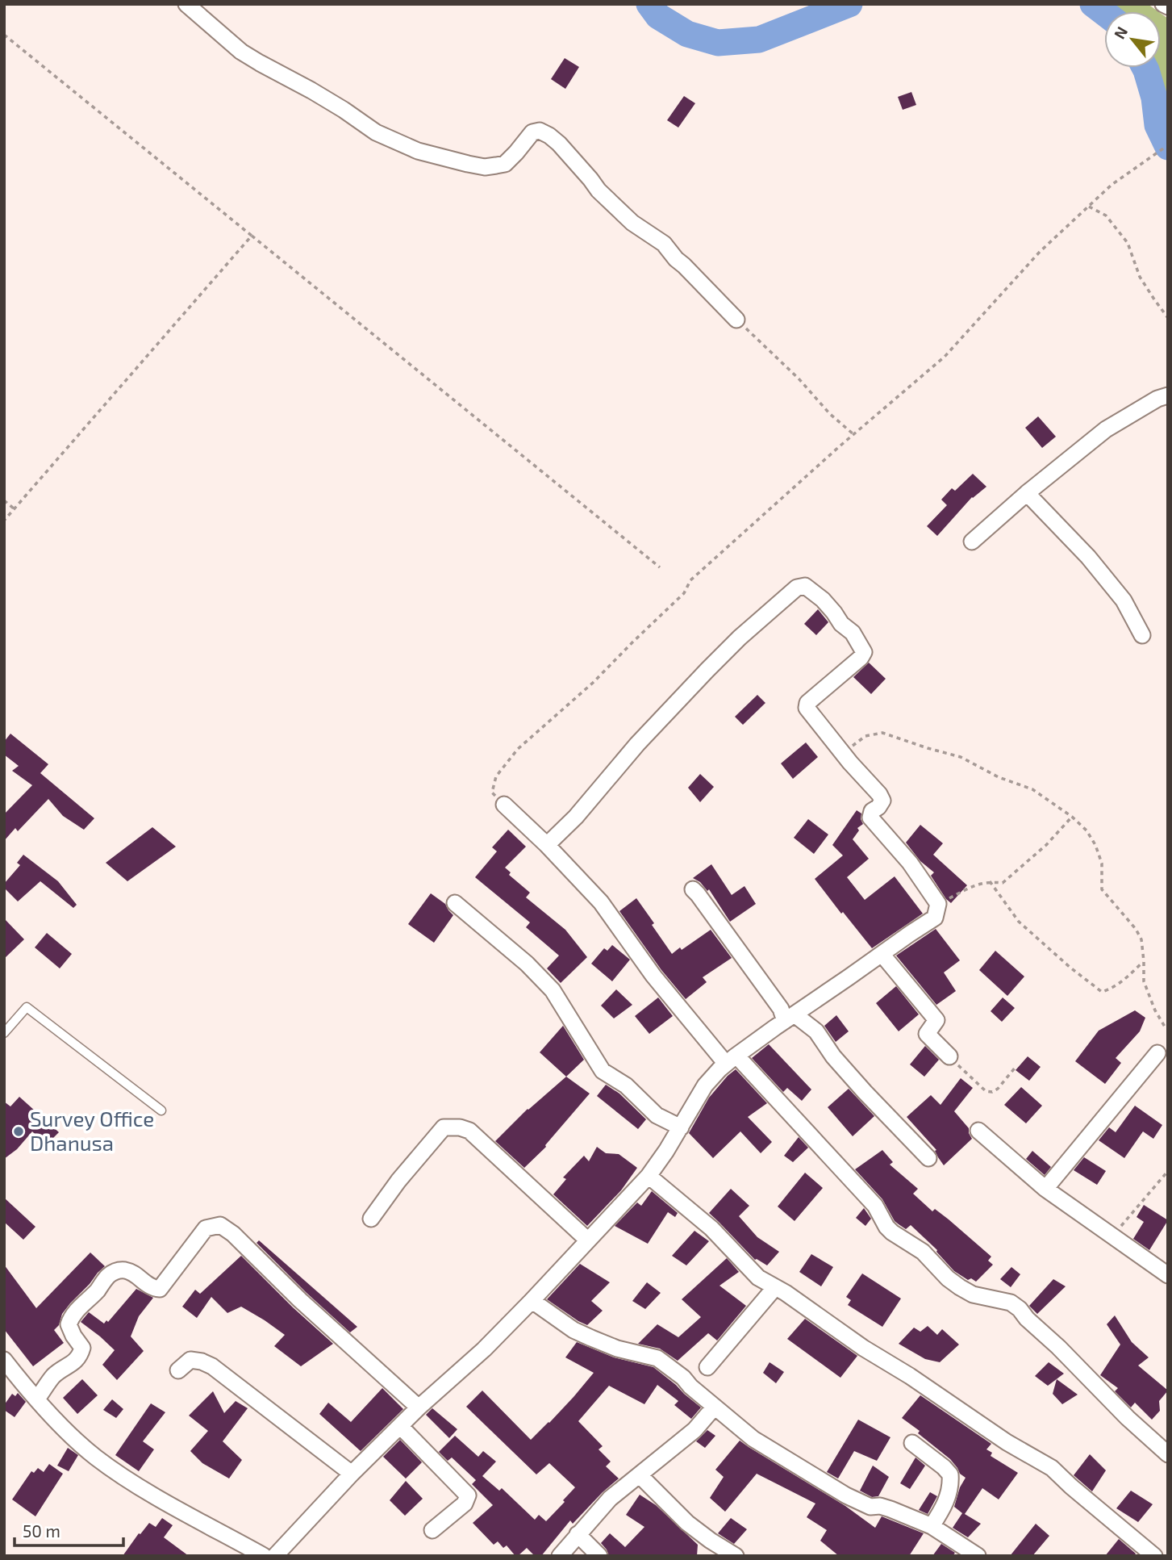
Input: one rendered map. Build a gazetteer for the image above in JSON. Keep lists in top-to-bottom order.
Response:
{
  "places": ["Survey Office Dhanusa"],
  "scale_bar": "50 m",
  "north": "top left"
}
